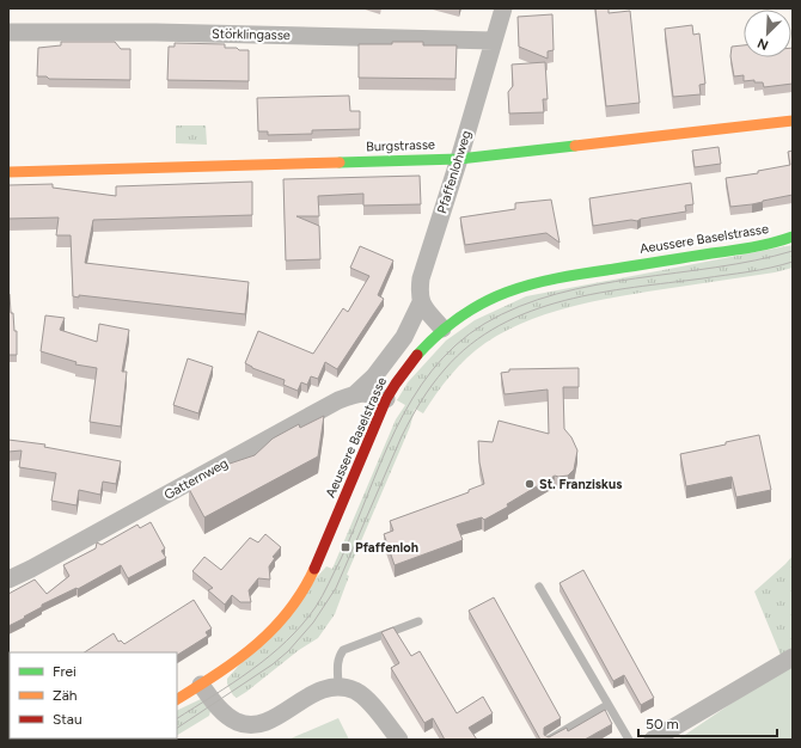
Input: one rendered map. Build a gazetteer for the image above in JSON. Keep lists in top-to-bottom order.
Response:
{
  "streets": {
    "main road": ["Burgstrasse", "Aeussere Baselstrasse"],
    "street": ["Störklingasse", "Pfaffenlohweg", "Gatternweg"]
  },
  "crossings": [
    ["Störklingasse", "Pfaffenlohweg"],
    ["Burgstrasse", "Pfaffenlohweg"],
    ["Pfaffenlohweg", "Gatternweg"]
  ],
  "places": {
    "other": ["St. Franziskus"],
    "transit": ["Pfaffenloh"]
  },
  "legend": ["Frei", "Zäh", "Stau"],
  "scale_bar": "50 m",
  "north": "bottom left"
}
